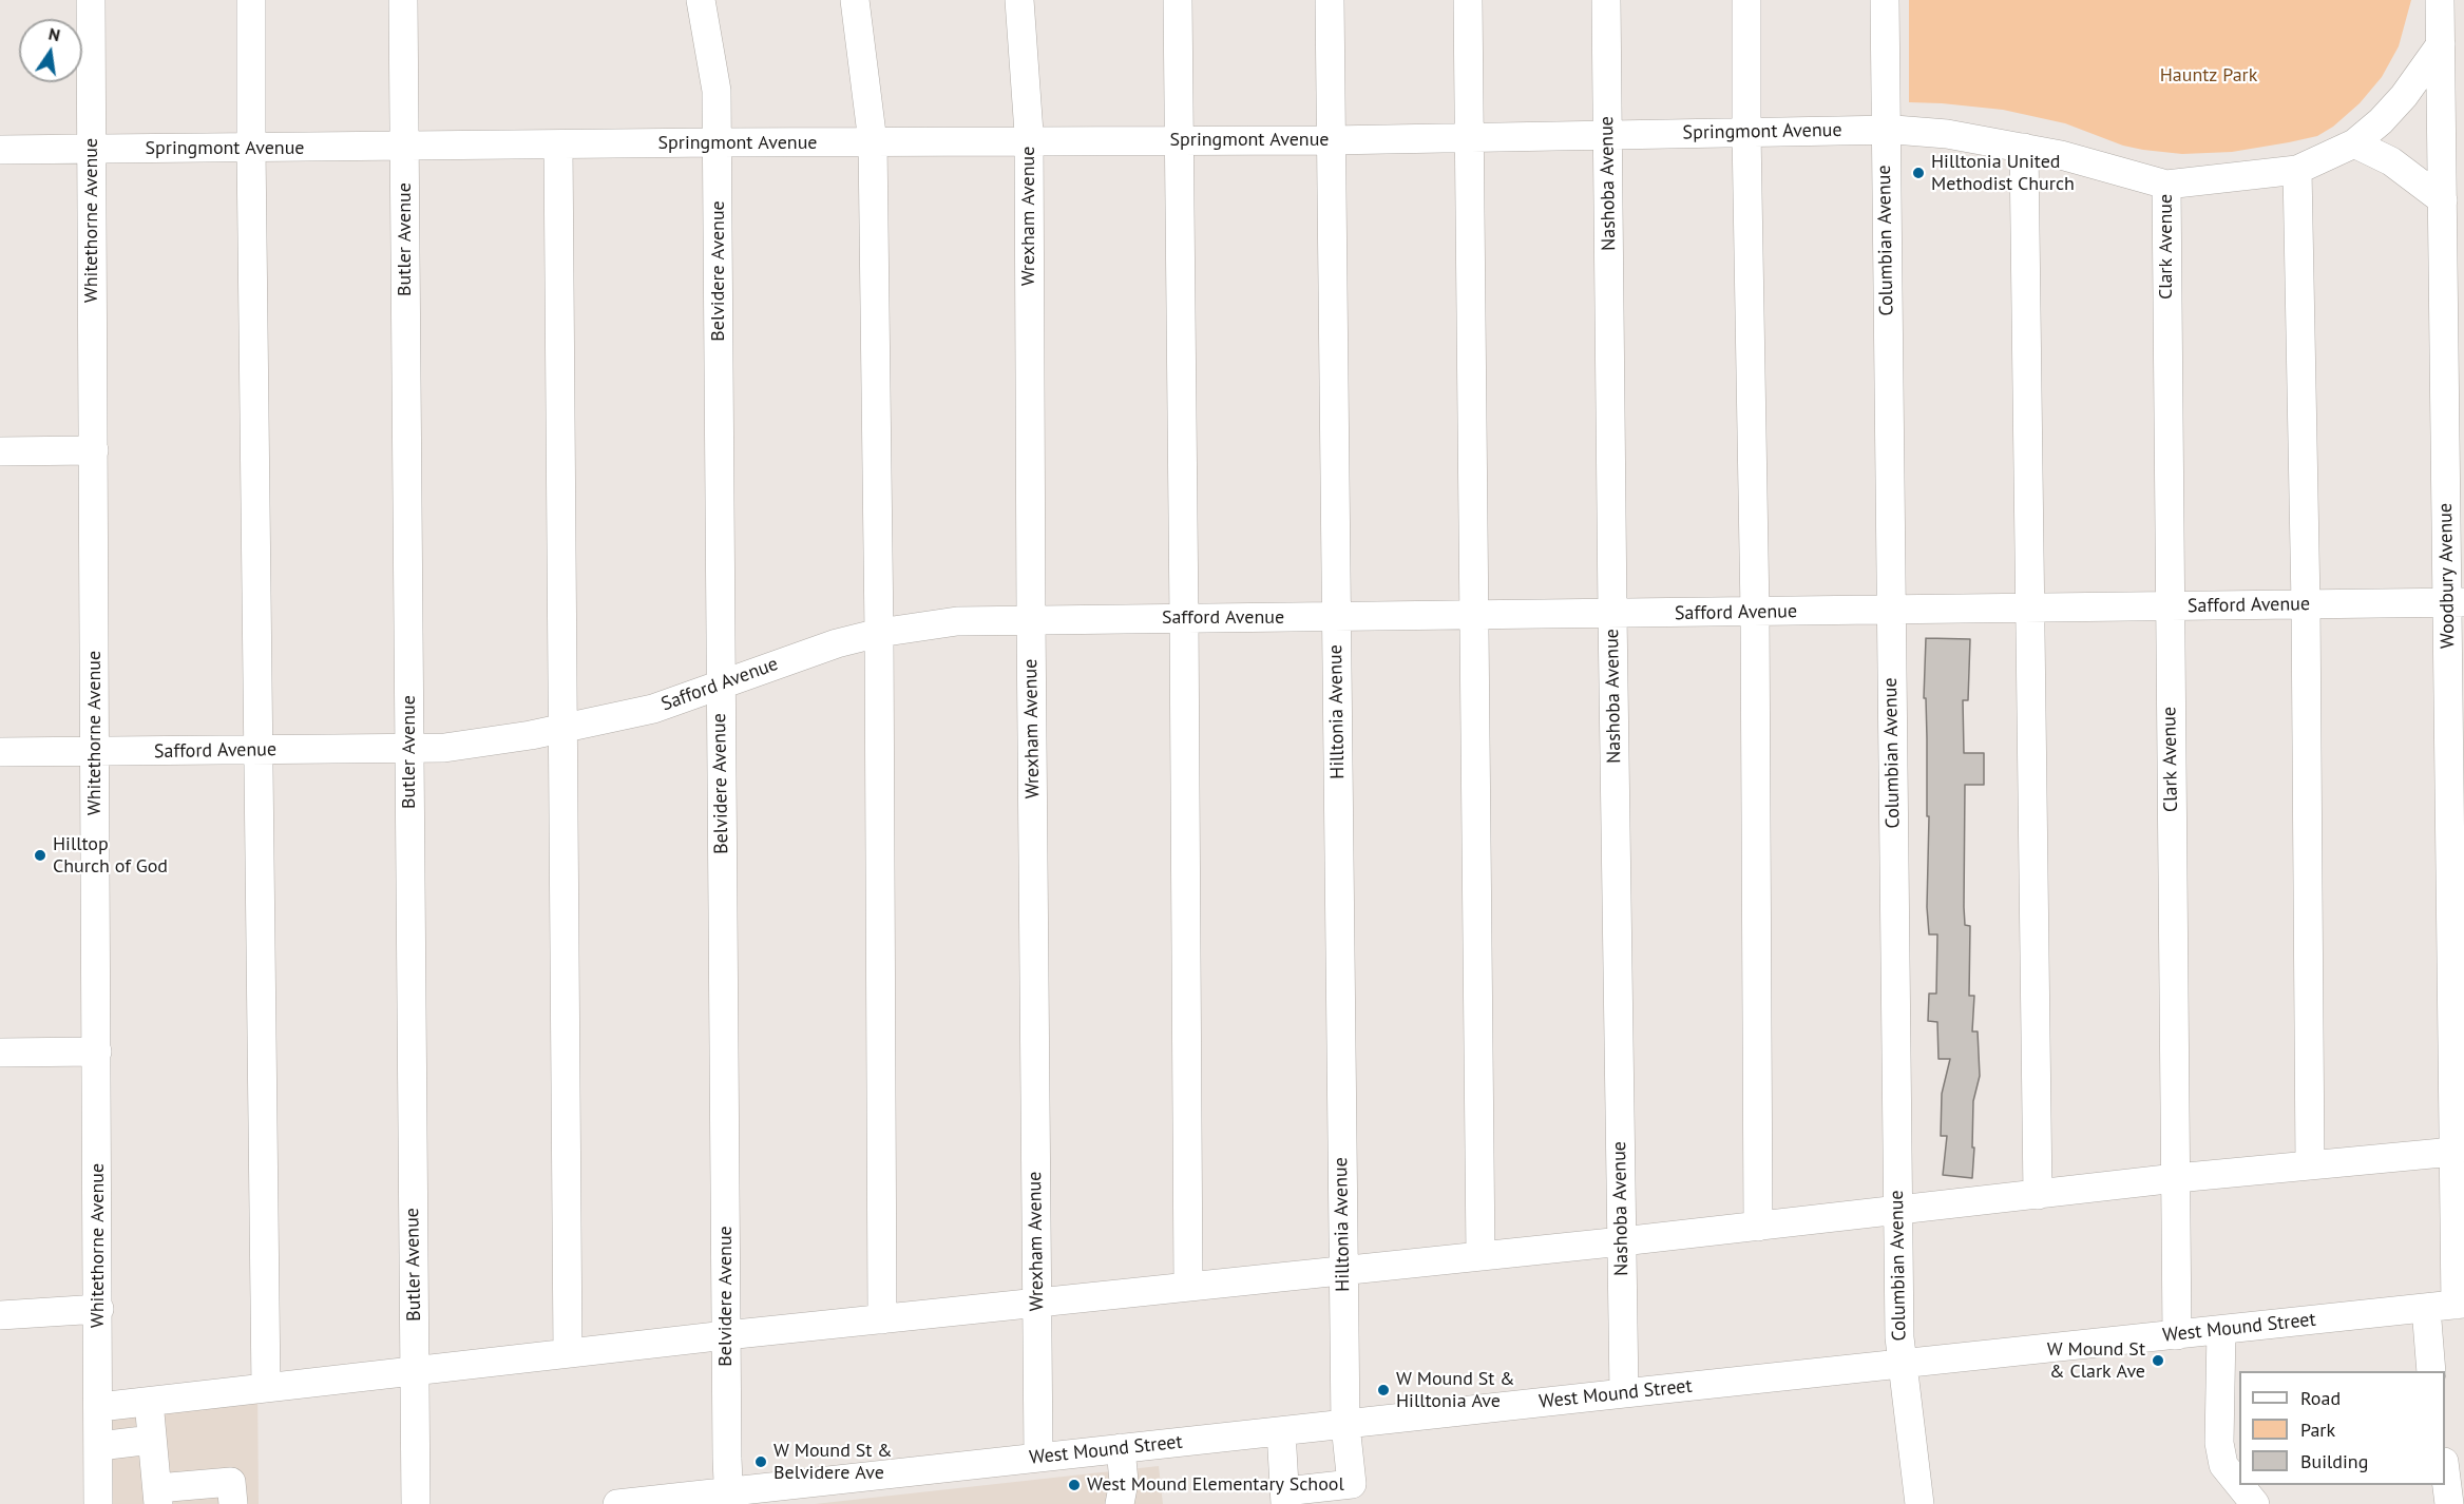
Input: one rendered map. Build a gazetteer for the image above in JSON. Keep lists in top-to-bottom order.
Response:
{
  "streets": {
    "street": [
      "Springmont Avenue",
      "Nashoba Avenue",
      "Wrexham Avenue",
      "Whitethorne Avenue",
      "Butler Avenue",
      "Columbian Avenue",
      "Clark Avenue",
      "Belvidere Avenue",
      "Woodbury Avenue",
      "Safford Avenue",
      "Hilltonia Avenue",
      "West Mound Street"
    ]
  },
  "crossings": [
    ["Springmont Avenue", "Nashoba Avenue"],
    ["Springmont Avenue", "Wrexham Avenue"],
    ["Springmont Avenue", "Whitethorne Avenue"],
    ["Springmont Avenue", "Butler Avenue"],
    ["Springmont Avenue", "Columbian Avenue"],
    ["Springmont Avenue", "Clark Avenue"],
    ["Springmont Avenue", "Belvidere Avenue"],
    ["Springmont Avenue", "Woodbury Avenue"],
    ["Springmont Avenue", "Hilltonia Avenue"],
    ["Nashoba Avenue", "Safford Avenue"],
    ["Nashoba Avenue", "West Mound Street"],
    ["Wrexham Avenue", "Safford Avenue"],
    ["Wrexham Avenue", "West Mound Street"],
    ["Whitethorne Avenue", "Safford Avenue"],
    ["Butler Avenue", "Safford Avenue"],
    ["Columbian Avenue", "Safford Avenue"],
    ["Columbian Avenue", "West Mound Street"],
    ["Clark Avenue", "Safford Avenue"],
    ["Clark Avenue", "West Mound Street"],
    ["Belvidere Avenue", "Safford Avenue"],
    ["Belvidere Avenue", "West Mound Street"],
    ["Woodbury Avenue", "Safford Avenue"],
    ["Woodbury Avenue", "West Mound Street"],
    ["Safford Avenue", "Hilltonia Avenue"],
    ["Hilltonia Avenue", "West Mound Street"]
  ],
  "parks": ["Hauntz Park"],
  "places": [
    "Hilltonia United Methodist Church",
    "Hilltop Church of God",
    "W Mound St & Clark Ave",
    "W Mound St & Hilltonia Ave",
    "W Mound St & Belvidere Ave",
    "West Mound Elementary School"
  ],
  "legend": ["Road", "Park", "Building"],
  "north": "top"
}
